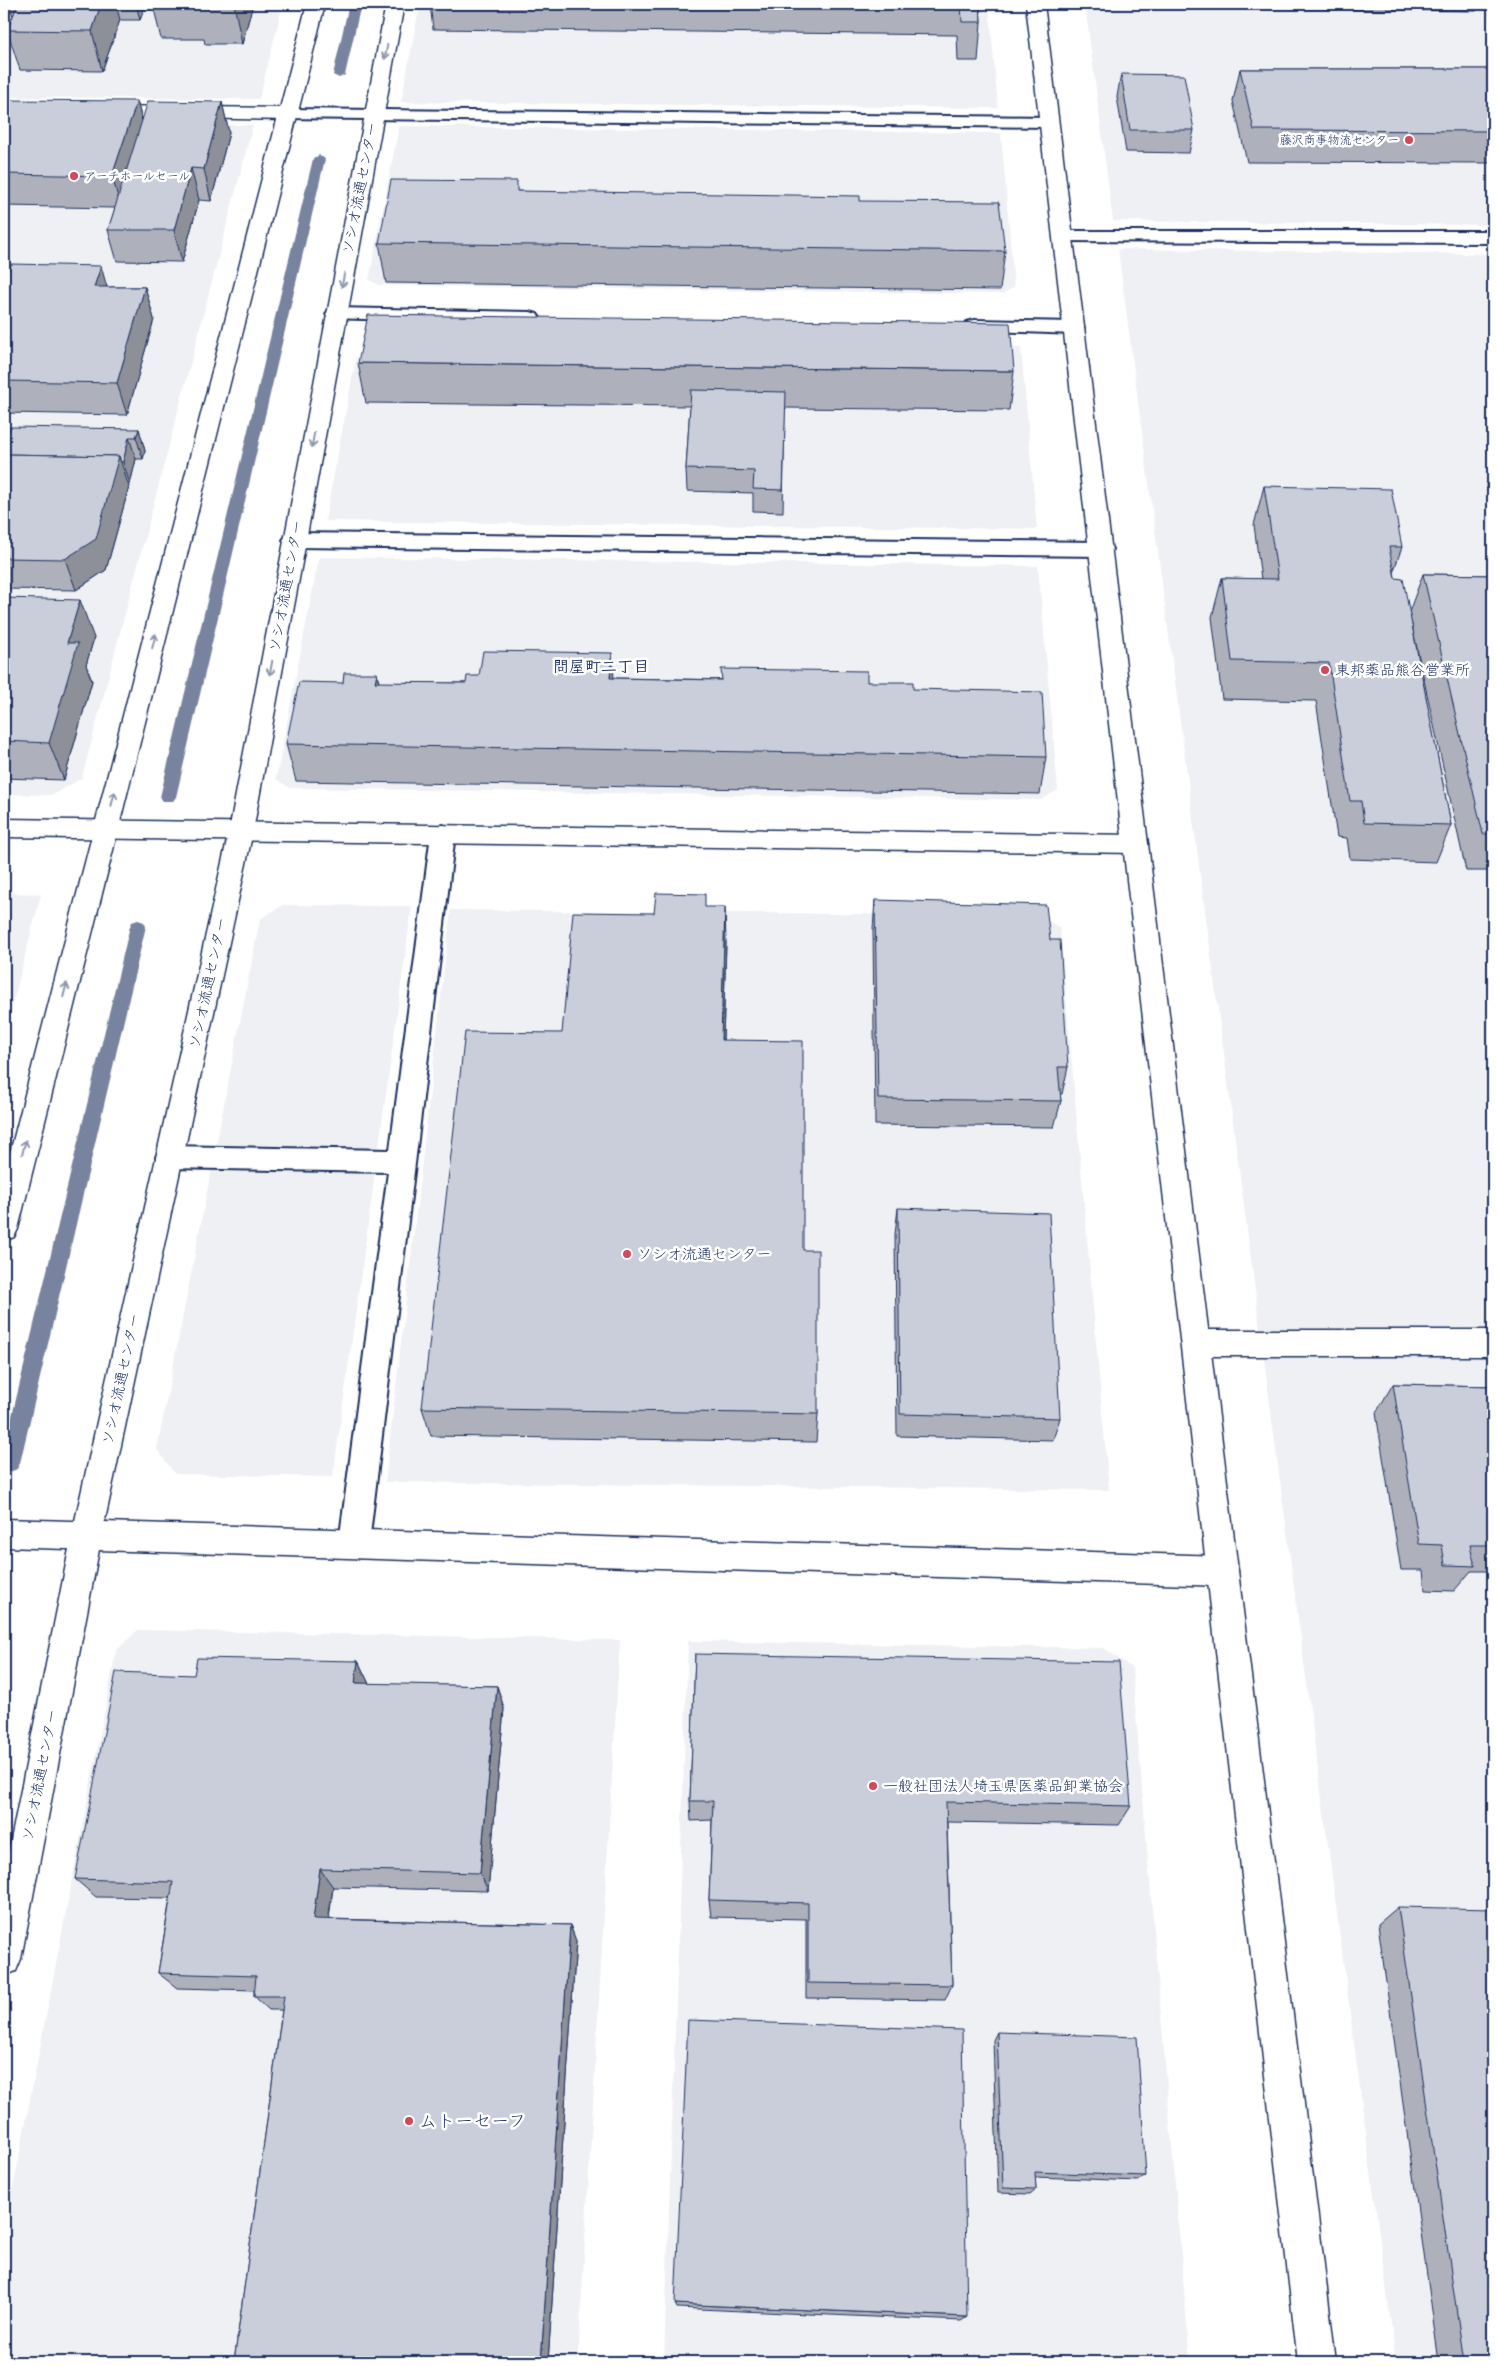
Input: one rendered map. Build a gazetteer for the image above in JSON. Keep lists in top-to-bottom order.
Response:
{
  "streets": {
    "street": ["ソシオ流通センター"]
  },
  "districts": ["問屋町二丁目"],
  "places": [
    "藤沢商事物流センター",
    "アーチホールセール",
    "東邦薬品熊谷営業所",
    "ソシオ流通センター",
    "一般社団法人埼玉県医薬品卸業協会",
    "ムトーセーフ"
  ]
}
